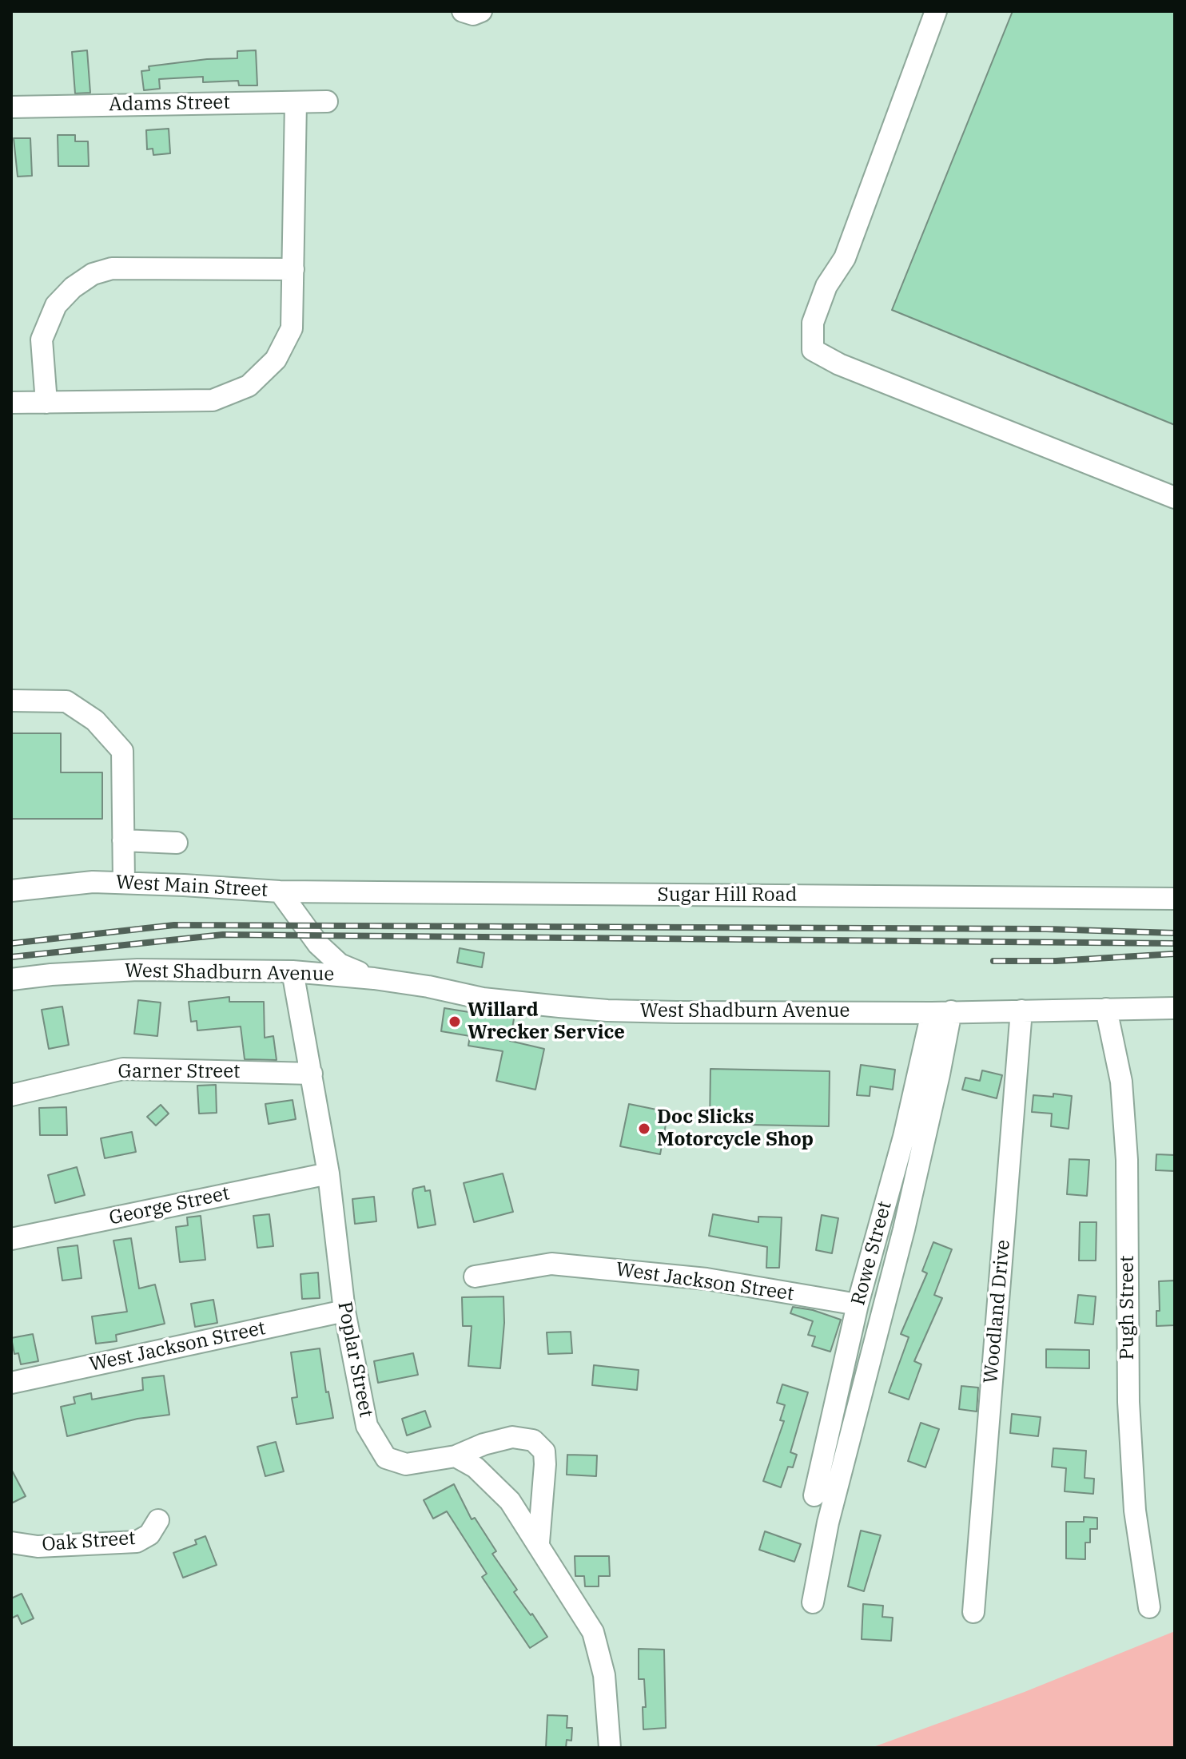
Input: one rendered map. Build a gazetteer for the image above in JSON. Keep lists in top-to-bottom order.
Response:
{
  "streets": {
    "street": [
      "Adams Street",
      "West Main Street",
      "Sugar Hill Road",
      "West Shadburn Avenue",
      "Garner Street",
      "George Street",
      "Rowe Street",
      "West Jackson Street",
      "Pugh Street",
      "Woodland Drive",
      "Poplar Street",
      "Oak Street"
    ]
  },
  "crossings": [
    ["West Main Street", "Sugar Hill Road"],
    ["West Main Street", "West Shadburn Avenue"],
    ["West Shadburn Avenue", "Rowe Street"],
    ["West Shadburn Avenue", "Pugh Street"],
    ["West Shadburn Avenue", "Woodland Drive"],
    ["West Shadburn Avenue", "Poplar Street"],
    ["Garner Street", "Poplar Street"],
    ["George Street", "Poplar Street"],
    ["Rowe Street", "West Jackson Street"],
    ["West Jackson Street", "Poplar Street"]
  ],
  "places": ["Willard Wrecker Service", "Doc Slicks Motorcycle Shop"]
}
